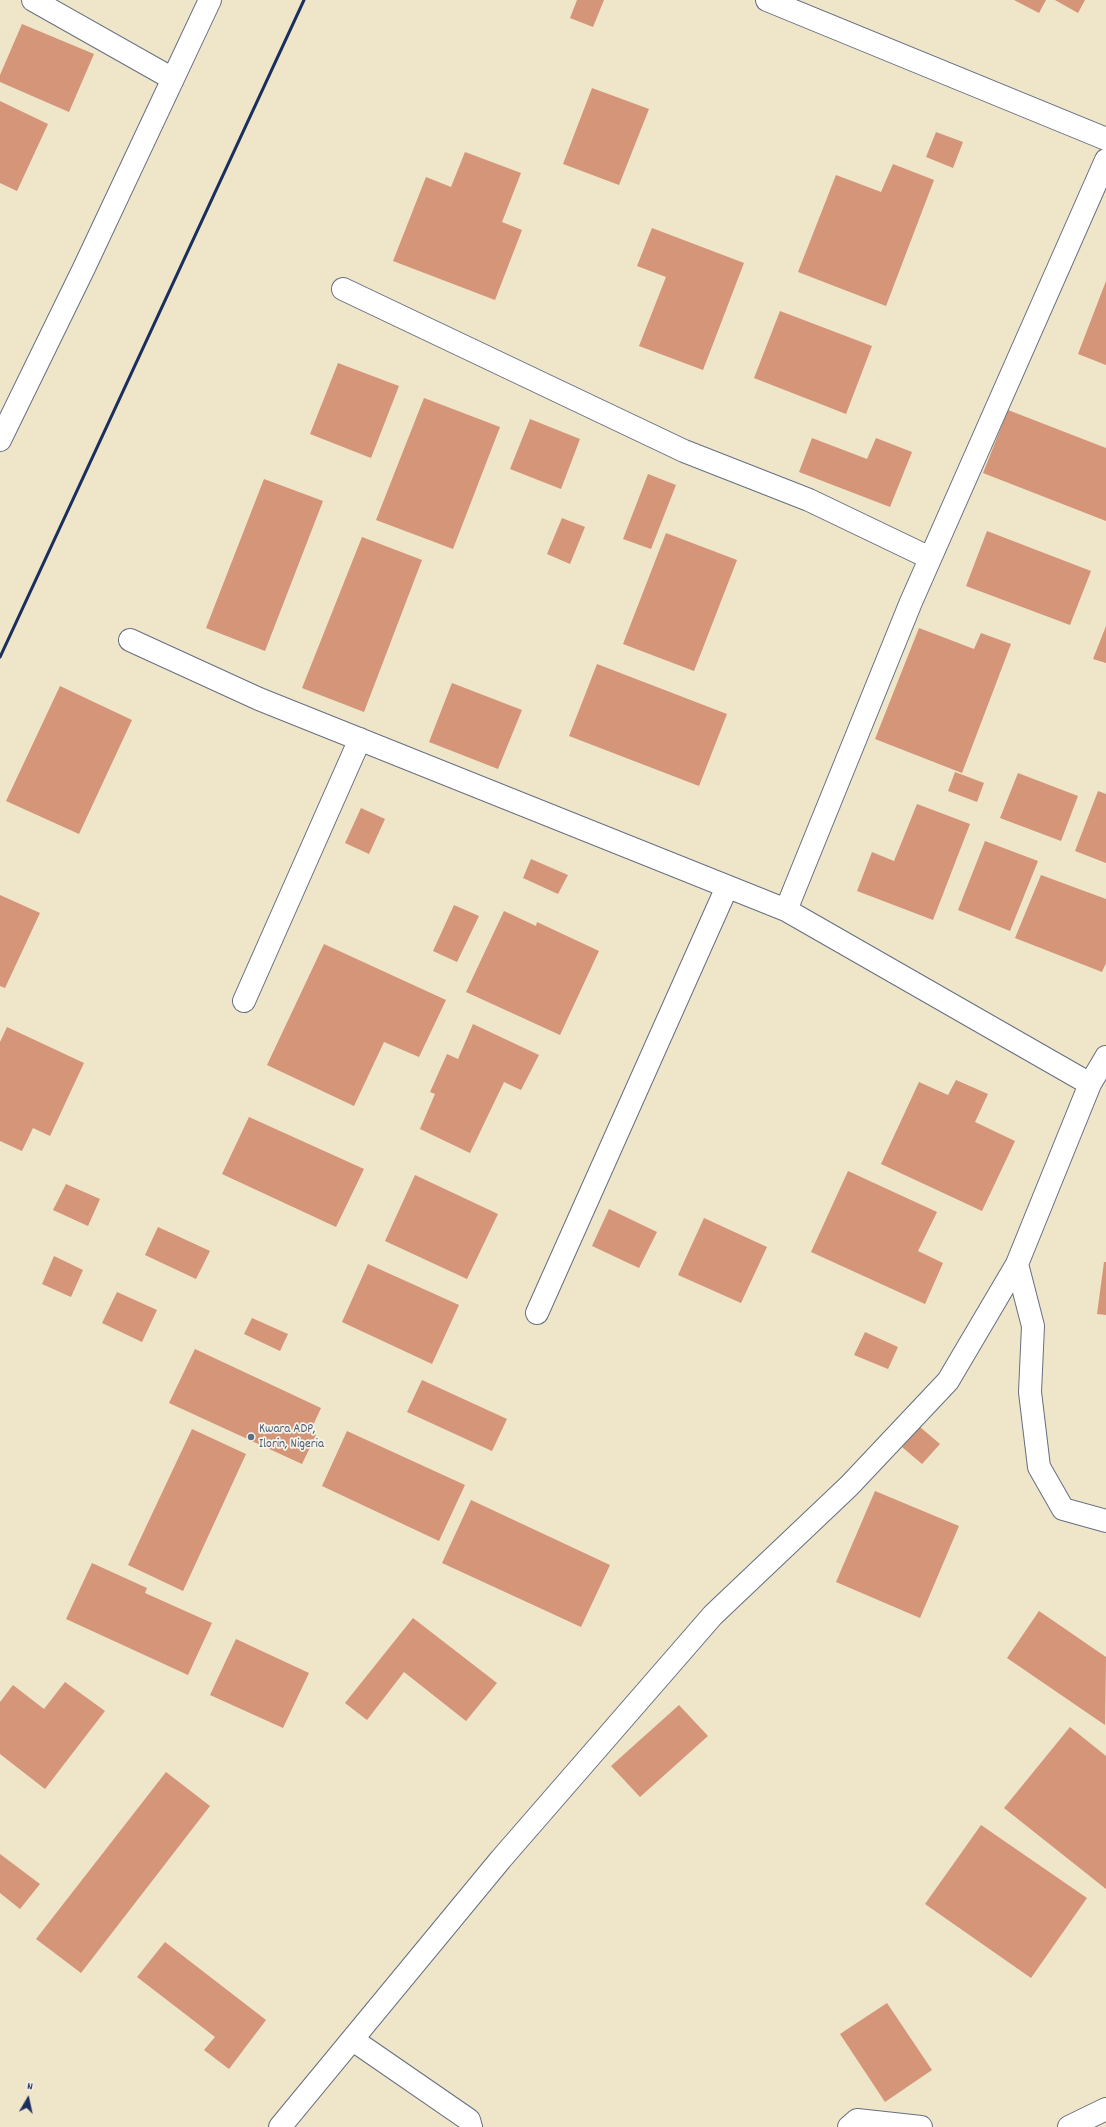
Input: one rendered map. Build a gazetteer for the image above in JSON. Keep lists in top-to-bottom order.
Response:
{
  "places": ["Kwara ADP, Ilorin, Nigeria"],
  "north": "top"
}
